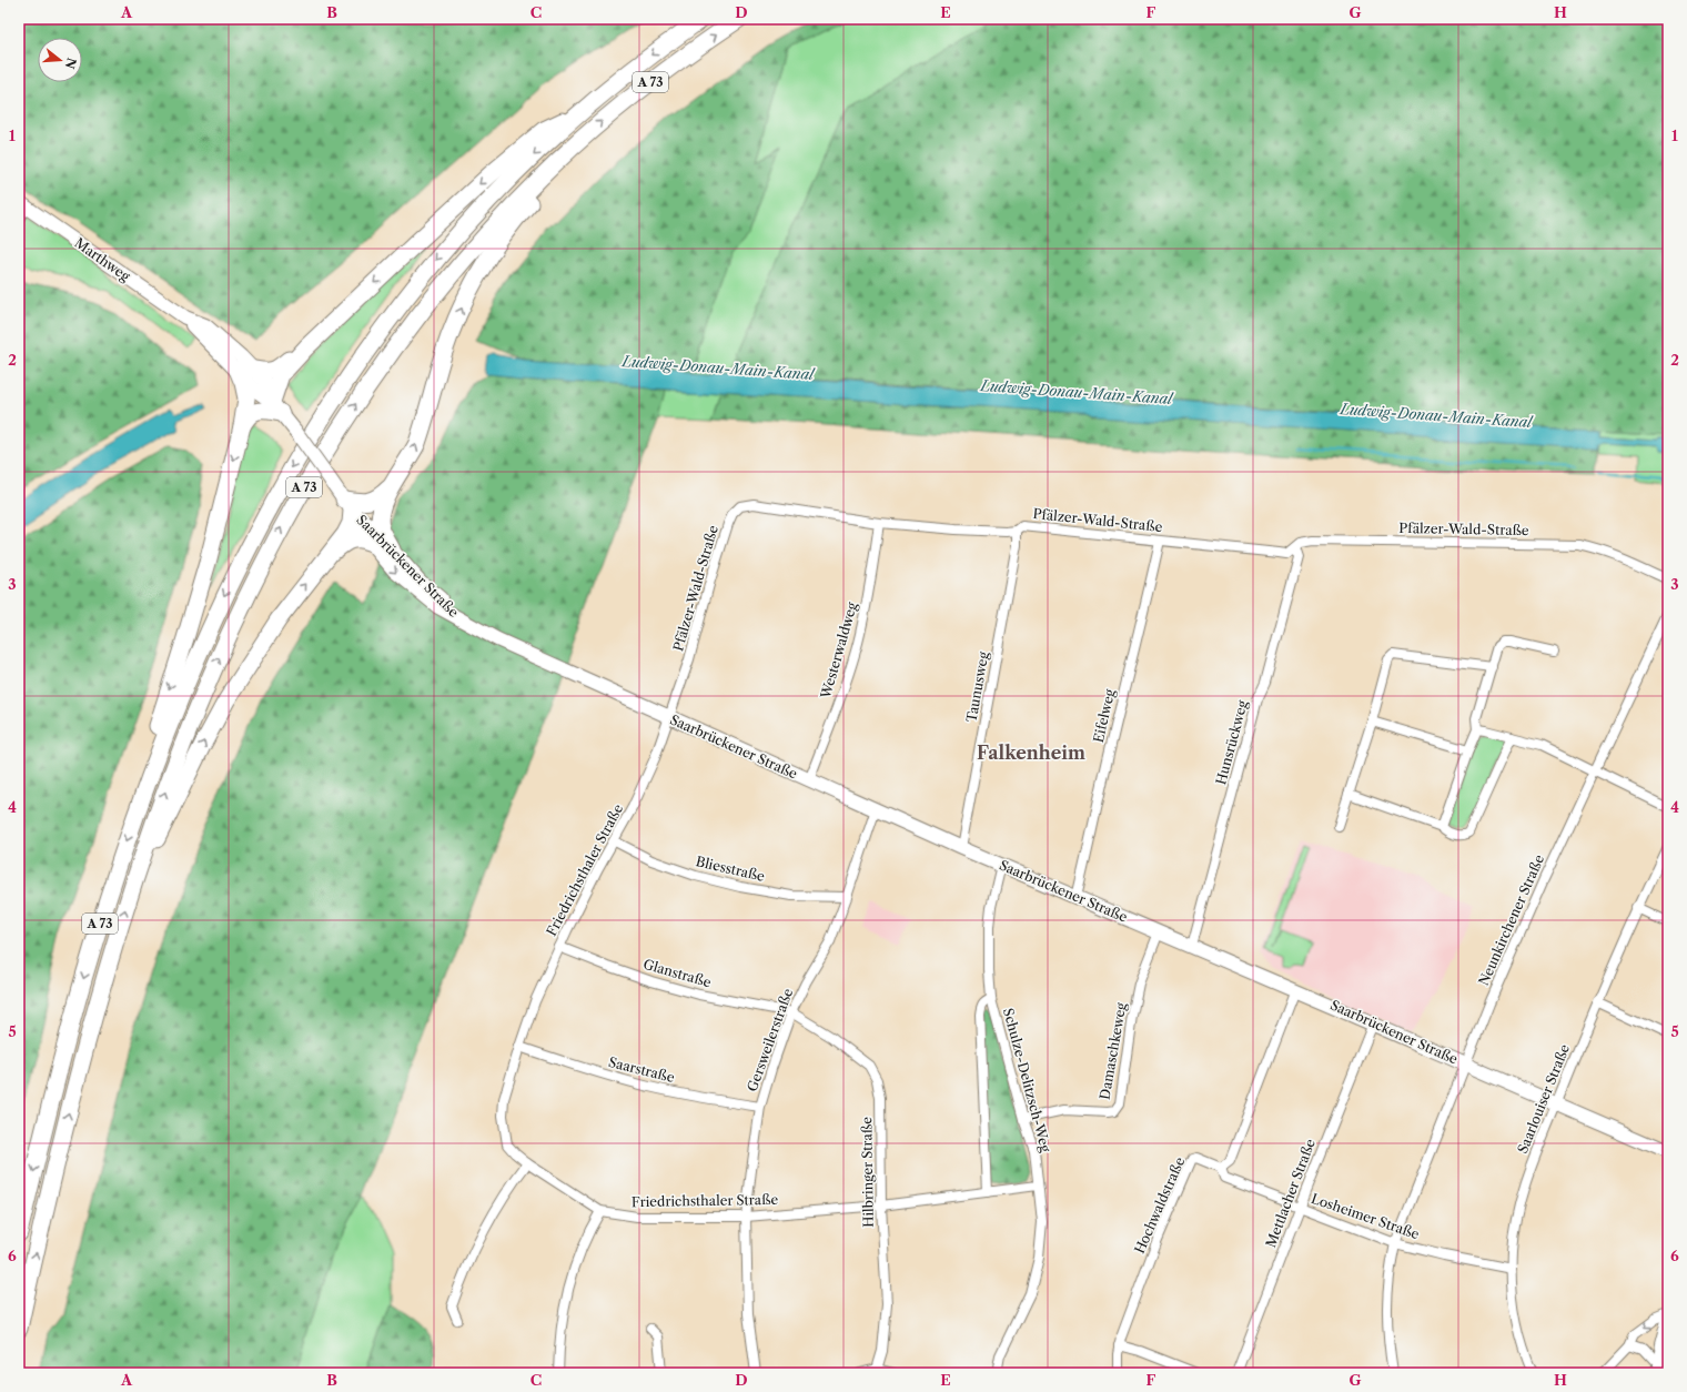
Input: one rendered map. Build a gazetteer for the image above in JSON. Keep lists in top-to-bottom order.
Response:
{
  "streets": {
    "highway": ["A 73"],
    "main road": ["Marthweg", "Saarbrückener Straße"],
    "street": [
      "Pfälzer-Wald-Straße",
      "Westerwaldweg",
      "Taunusweg",
      "Eifelweg",
      "Hunsrückweg",
      "Bliesstraße",
      "Friedrichsthaler Straße",
      "Neunkirchener Straße",
      "Glanstraße",
      "Gersweilerstraße",
      "Damaschkeweg",
      "Saarstraße",
      "Schulze-Delitzsch-Weg",
      "Saarlouiser Straße",
      "Hilbringer Straße",
      "Mettlacher Straße",
      "Hochwaldstraße",
      "Losheimer Straße"
    ]
  },
  "crossings": [
    ["A 73", "Marthweg"],
    ["A 73", "Saarbrückener Straße"],
    ["Marthweg", "Saarbrückener Straße"],
    ["Pfälzer-Wald-Straße", "Saarbrückener Straße"],
    ["Pfälzer-Wald-Straße", "Westerwaldweg"],
    ["Pfälzer-Wald-Straße", "Taunusweg"],
    ["Pfälzer-Wald-Straße", "Eifelweg"],
    ["Pfälzer-Wald-Straße", "Hunsrückweg"],
    ["Pfälzer-Wald-Straße", "Friedrichsthaler Straße"],
    ["Saarbrückener Straße", "Westerwaldweg"],
    ["Saarbrückener Straße", "Taunusweg"],
    ["Saarbrückener Straße", "Eifelweg"],
    ["Saarbrückener Straße", "Hunsrückweg"],
    ["Saarbrückener Straße", "Friedrichsthaler Straße"],
    ["Saarbrückener Straße", "Neunkirchener Straße"],
    ["Saarbrückener Straße", "Gersweilerstraße"],
    ["Saarbrückener Straße", "Damaschkeweg"],
    ["Saarbrückener Straße", "Schulze-Delitzsch-Weg"],
    ["Saarbrückener Straße", "Saarlouiser Straße"],
    ["Saarbrückener Straße", "Mettlacher Straße"],
    ["Bliesstraße", "Friedrichsthaler Straße"],
    ["Bliesstraße", "Gersweilerstraße"],
    ["Friedrichsthaler Straße", "Glanstraße"],
    ["Friedrichsthaler Straße", "Gersweilerstraße"],
    ["Friedrichsthaler Straße", "Saarstraße"],
    ["Friedrichsthaler Straße", "Schulze-Delitzsch-Weg"],
    ["Friedrichsthaler Straße", "Hilbringer Straße"],
    ["Neunkirchener Straße", "Losheimer Straße"],
    ["Glanstraße", "Gersweilerstraße"],
    ["Glanstraße", "Hilbringer Straße"],
    ["Gersweilerstraße", "Saarstraße"],
    ["Gersweilerstraße", "Hilbringer Straße"],
    ["Damaschkeweg", "Schulze-Delitzsch-Weg"],
    ["Saarlouiser Straße", "Losheimer Straße"],
    ["Mettlacher Straße", "Losheimer Straße"],
    ["Hochwaldstraße", "Losheimer Straße"]
  ],
  "districts": ["Falkenheim"],
  "water": ["Ludwig-Donau-Main-Kanal"],
  "north": "right",
  "grid": {
    "columns": [
      "A",
      "B",
      "C",
      "D",
      "E",
      "F",
      "G",
      "H"
    ],
    "rows": [
      "1",
      "2",
      "3",
      "4",
      "5",
      "6"
    ]
  }
}
